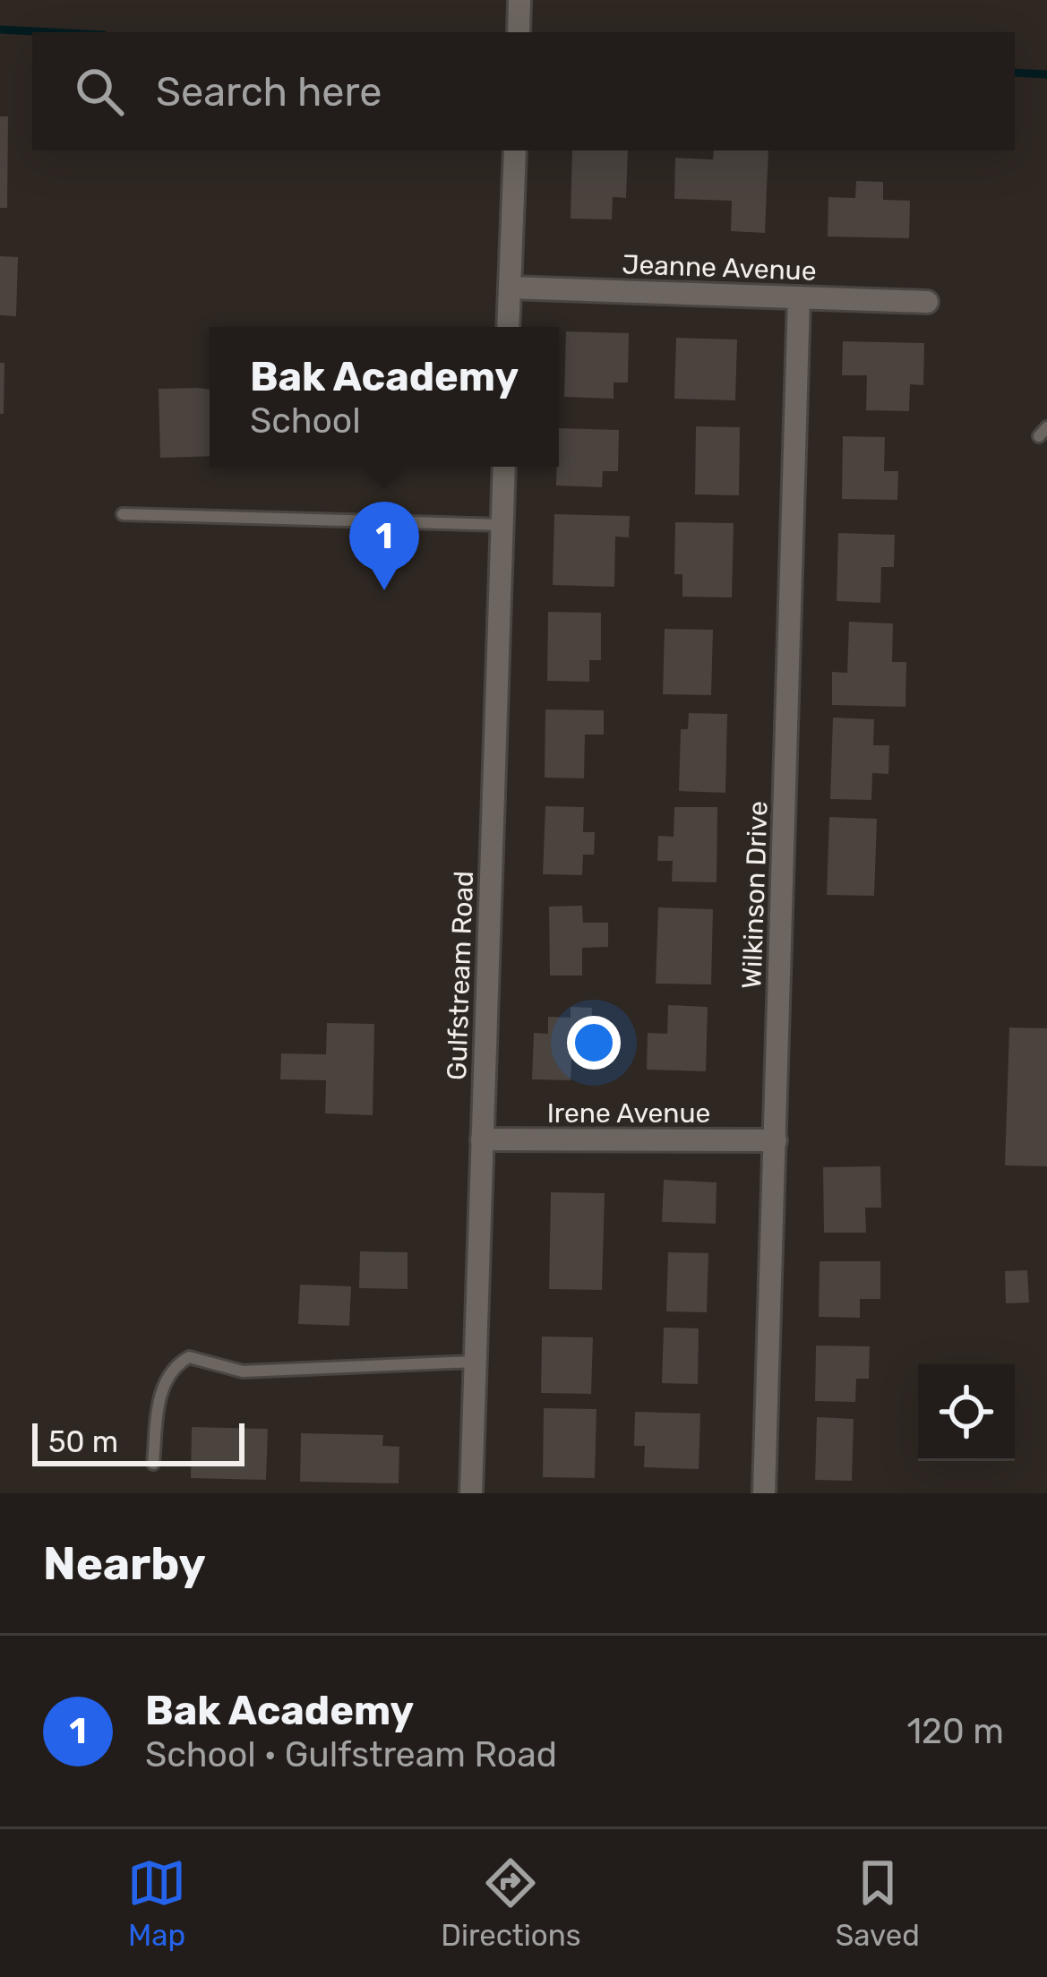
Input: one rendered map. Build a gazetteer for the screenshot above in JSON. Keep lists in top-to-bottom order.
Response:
{
  "streets": {
    "street": [
      "Jeanne Avenue",
      "Wilkinson Drive",
      "Gulfstream Road",
      "Irene Avenue"
    ]
  },
  "crossings": [
    ["Jeanne Avenue", "Wilkinson Drive"],
    ["Wilkinson Drive", "Irene Avenue"],
    ["Gulfstream Road", "Irene Avenue"]
  ],
  "scale_bar": "50 m",
  "page": {
    "search": "Search here",
    "popup": ["Bak Academy", "School"],
    "pins": "1",
    "scale": "50 m",
    "heading": "Nearby",
    "list": [
      {
        "mark": "1",
        "name": "Bak Academy",
        "note": "School · Gulfstream Road",
        "value": "120 m"
      }
    ],
    "nav": ["Map", "Directions", "Saved"]
  }
}
